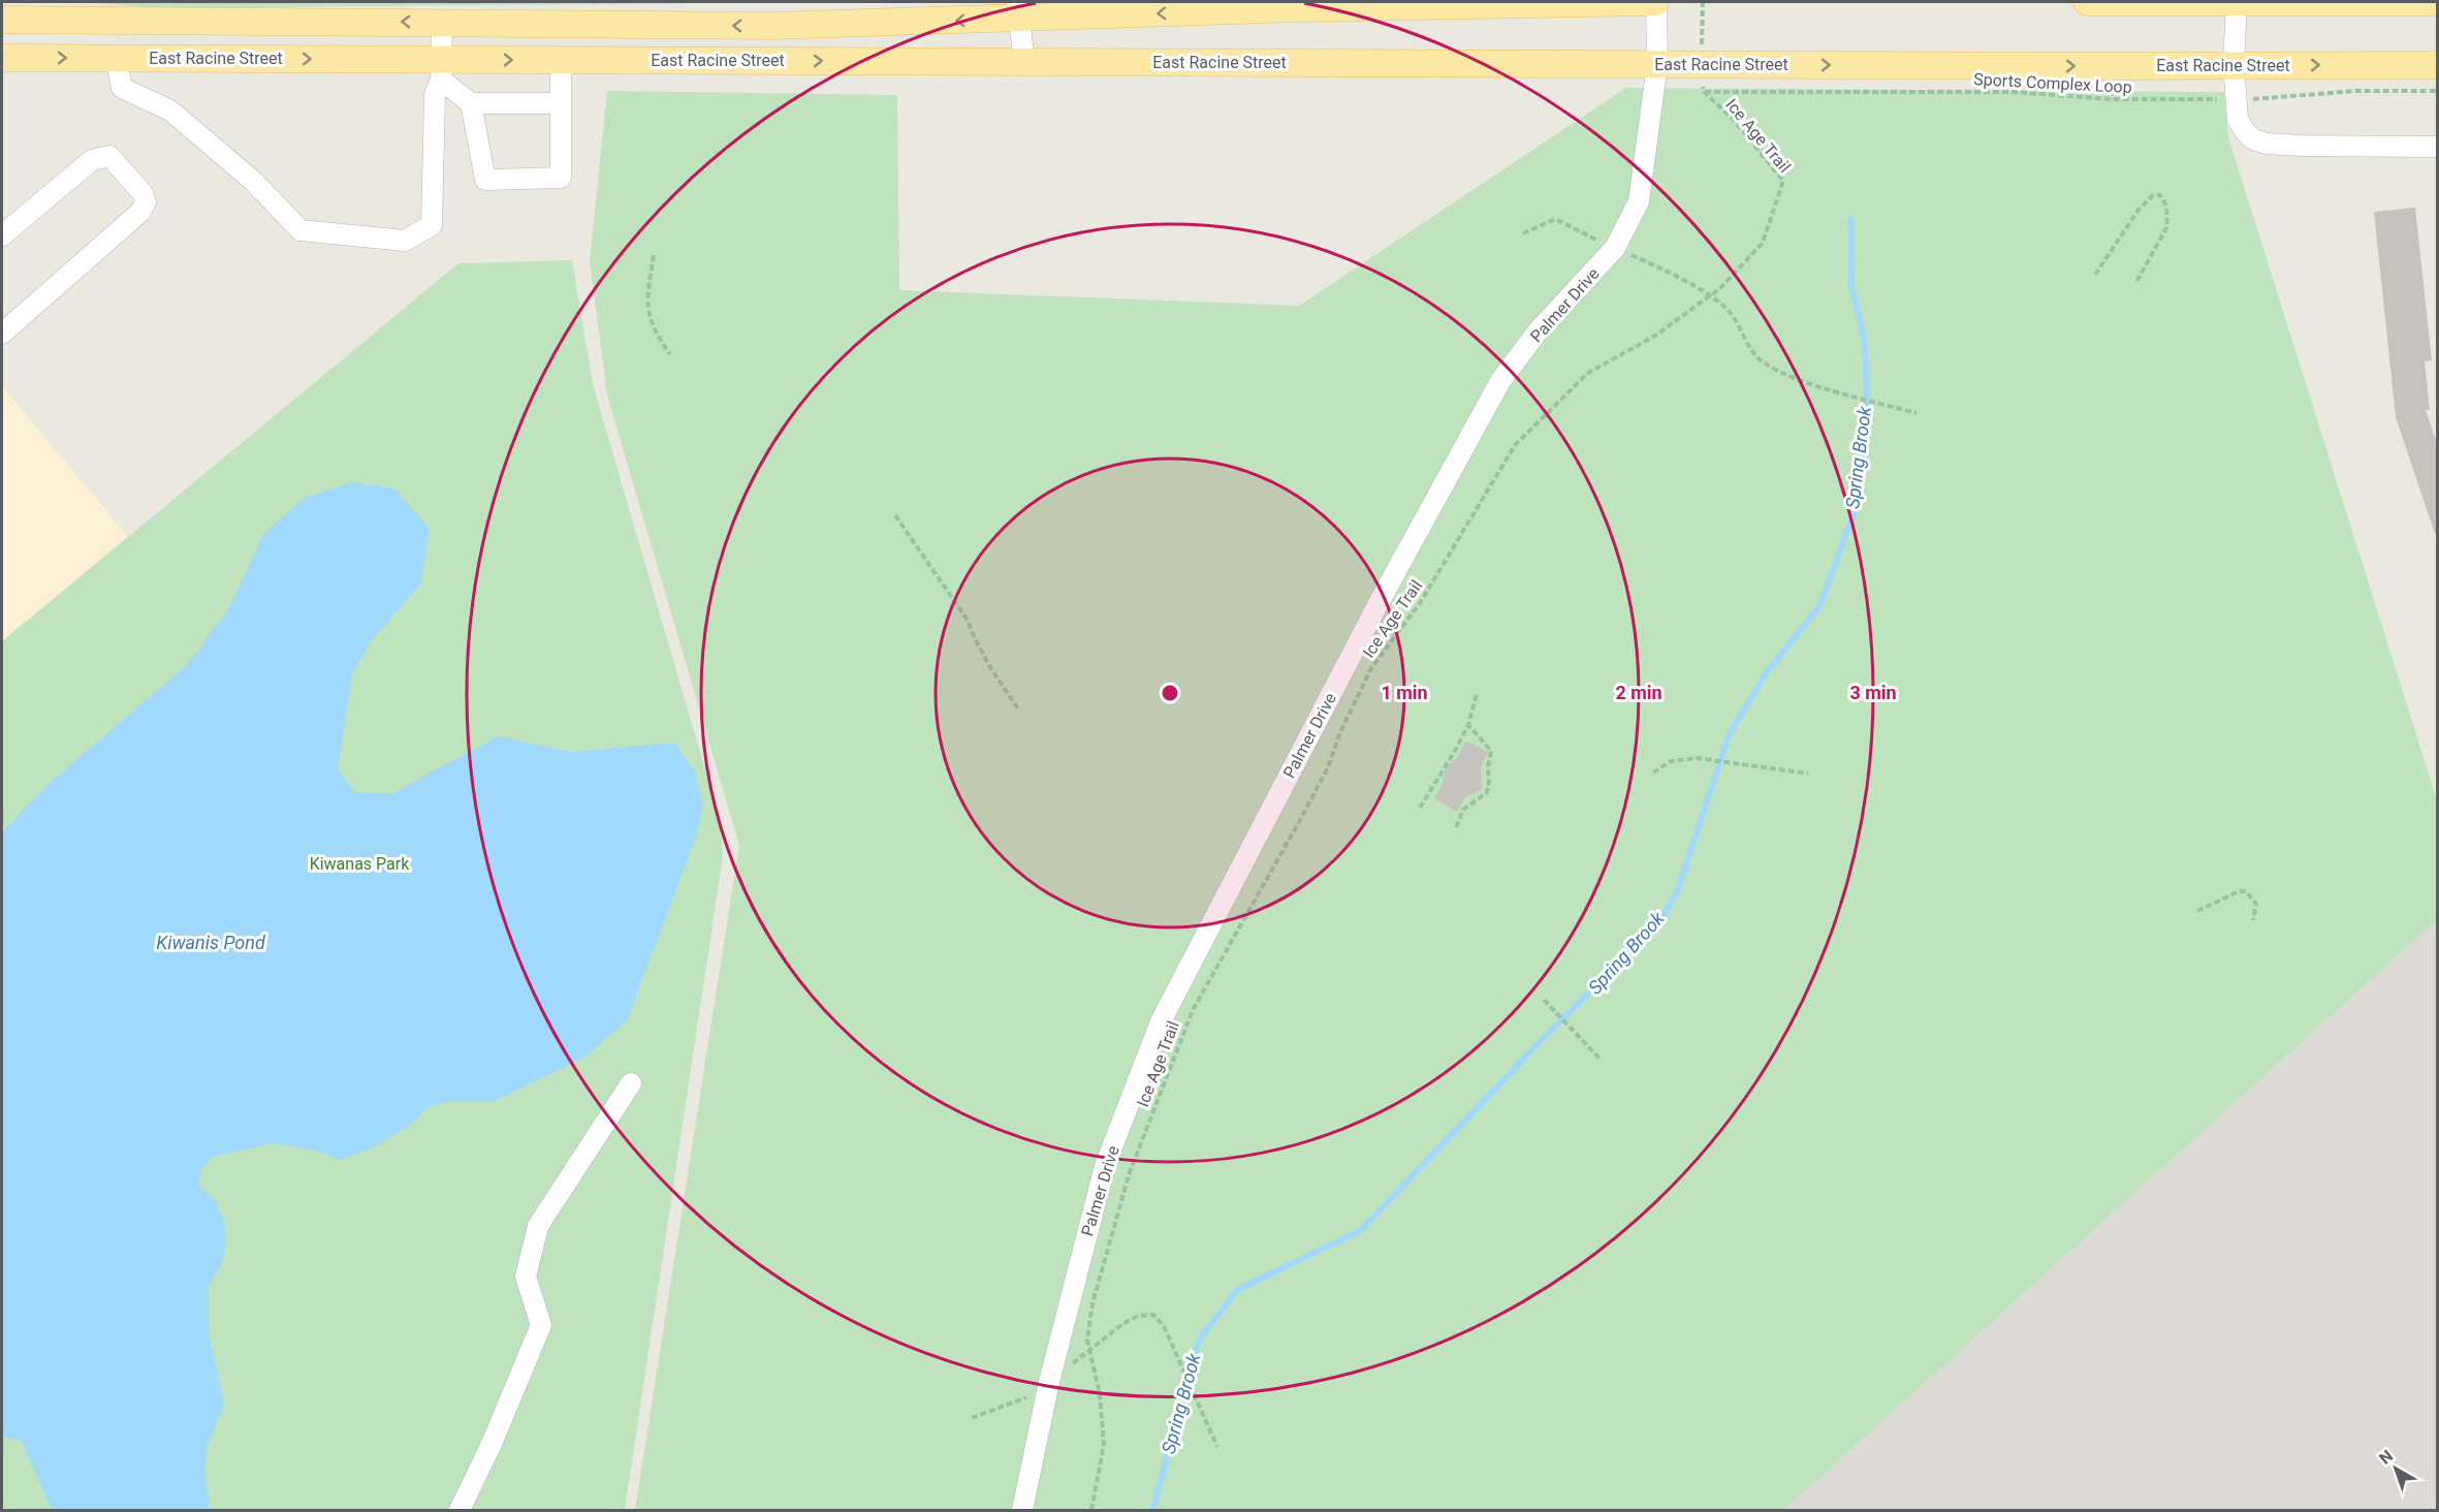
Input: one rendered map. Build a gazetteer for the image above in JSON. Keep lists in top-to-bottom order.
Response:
{
  "streets": {
    "main road": ["East Racine Street"],
    "street": ["Palmer Drive"],
    "path": ["Sports Complex Loop", "Ice Age Trail"]
  },
  "crossings": [
    ["East Racine Street", "Ice Age Trail"],
    ["East Racine Street", "Palmer Drive"],
    ["Sports Complex Loop", "Ice Age Trail"]
  ],
  "water": ["Spring Brook", "Kiwanis Pond"],
  "parks": ["Kiwanas Park"],
  "north": "top left",
  "rings": ["1 min", "2 min", "3 min"]
}
